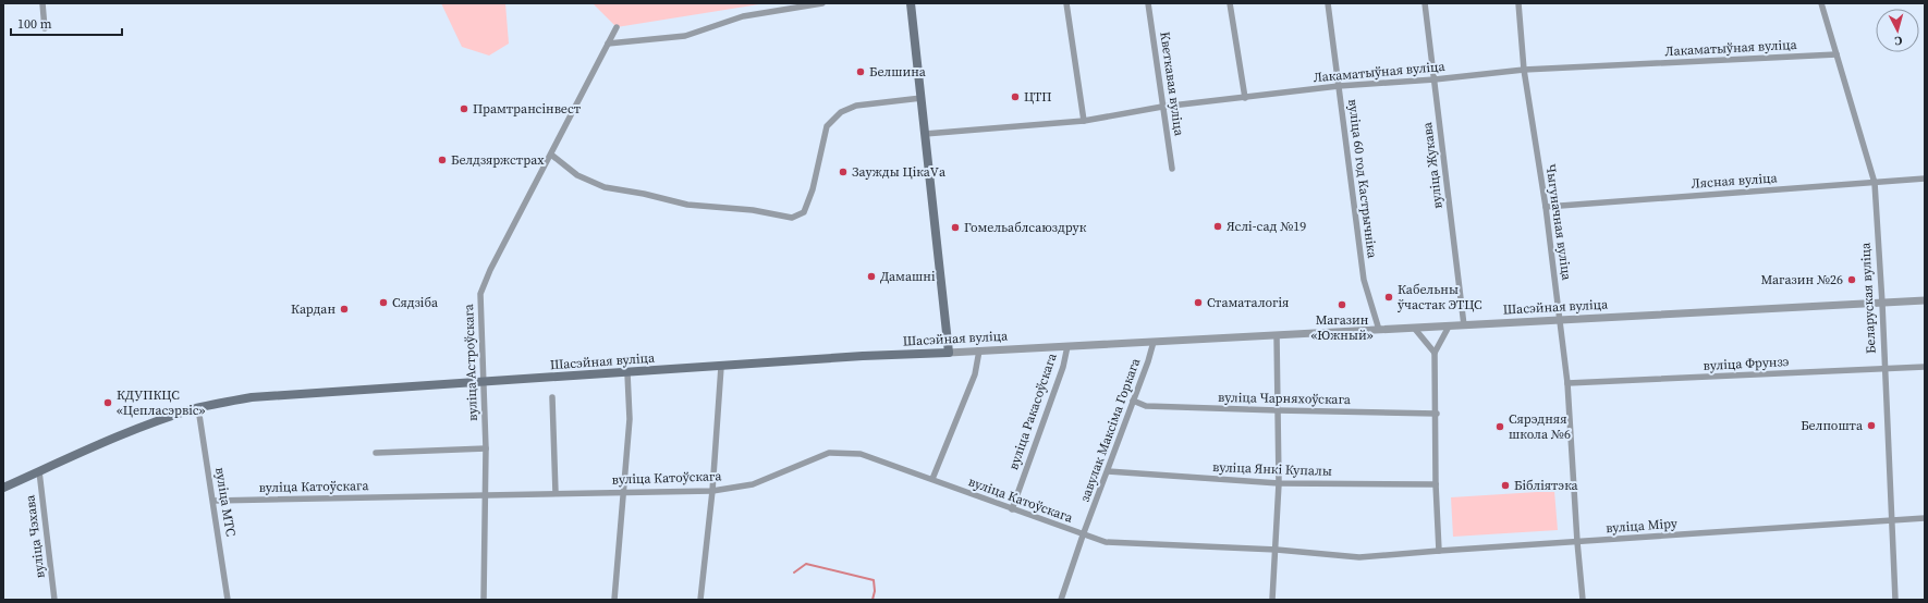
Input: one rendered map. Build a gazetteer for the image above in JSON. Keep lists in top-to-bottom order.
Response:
{
  "streets": {
    "main road": ["Шасэйная вуліца"],
    "street": [
      "Лакаматыўная вуліца",
      "Кветкавая вуліца",
      "вуліца Жукава",
      "вуліца 60 год Кастрычніка",
      "Лясная вуліца",
      "Чыгуначная вуліца",
      "Беларуская вуліца",
      "вуліца Астроўскага",
      "вуліца Фрунзэ",
      "вуліца Чарняхоўскага",
      "вуліца Ракасоўскага",
      "завулак Максіма Горкага",
      "вуліца Янкі Купалы",
      "вуліца Катоўскага",
      "вуліца МТС",
      "вуліца Міру",
      "вуліца Чэхава"
    ]
  },
  "crossings": [
    ["Лакаматыўная вуліца", "Кветкавая вуліца"],
    ["Лакаматыўная вуліца", "вуліца Жукава"],
    ["Лакаматыўная вуліца", "вуліца 60 год Кастрычніка"],
    ["Лакаматыўная вуліца", "Чыгуначная вуліца"],
    ["Лакаматыўная вуліца", "Беларуская вуліца"],
    ["вуліца Жукава", "Шасэйная вуліца"],
    ["вуліца 60 год Кастрычніка", "Шасэйная вуліца"],
    ["Лясная вуліца", "Чыгуначная вуліца"],
    ["Лясная вуліца", "Беларуская вуліца"],
    ["Чыгуначная вуліца", "Шасэйная вуліца"],
    ["Чыгуначная вуліца", "вуліца Фрунзэ"],
    ["Чыгуначная вуліца", "вуліца Міру"],
    ["Беларуская вуліца", "Шасэйная вуліца"],
    ["Беларуская вуліца", "вуліца Фрунзэ"],
    ["Беларуская вуліца", "вуліца Міру"],
    ["Шасэйная вуліца", "вуліца Астроўскага"],
    ["Шасэйная вуліца", "вуліца Ракасоўскага"],
    ["Шасэйная вуліца", "завулак Максіма Горкага"],
    ["Шасэйная вуліца", "вуліца МТС"],
    ["Шасэйная вуліца", "вуліца Чэхава"],
    ["вуліца Астроўскага", "вуліца Катоўскага"],
    ["вуліца Чарняхоўскага", "завулак Максіма Горкага"],
    ["вуліца Ракасоўскага", "вуліца Катоўскага"],
    ["завулак Максіма Горкага", "вуліца Янкі Купалы"],
    ["завулак Максіма Горкага", "вуліца Катоўскага"],
    ["вуліца Катоўскага", "вуліца МТС"],
    ["вуліца Катоўскага", "вуліца Міру"]
  ],
  "places": [
    "Белшина",
    "ЦТП",
    "Прамтрансінвест",
    "Белдзяржстрах",
    "Заужды ЦікаVа",
    "Яслі-сад №19",
    "Гомельаблсаюздрук",
    "Дамашні",
    "Магазин №26",
    "Кабельны ўчастак ЭТЦС",
    "Сядзіба",
    "Стаматалогія",
    "Магазин «Южный»",
    "Кардан",
    "КДУПКЦС «Цепласэрвіс»",
    "Белпошта",
    "Сярэдняя школа №6",
    "Бібліятэка"
  ],
  "scale_bar": "100 m",
  "north": "bottom"
}
